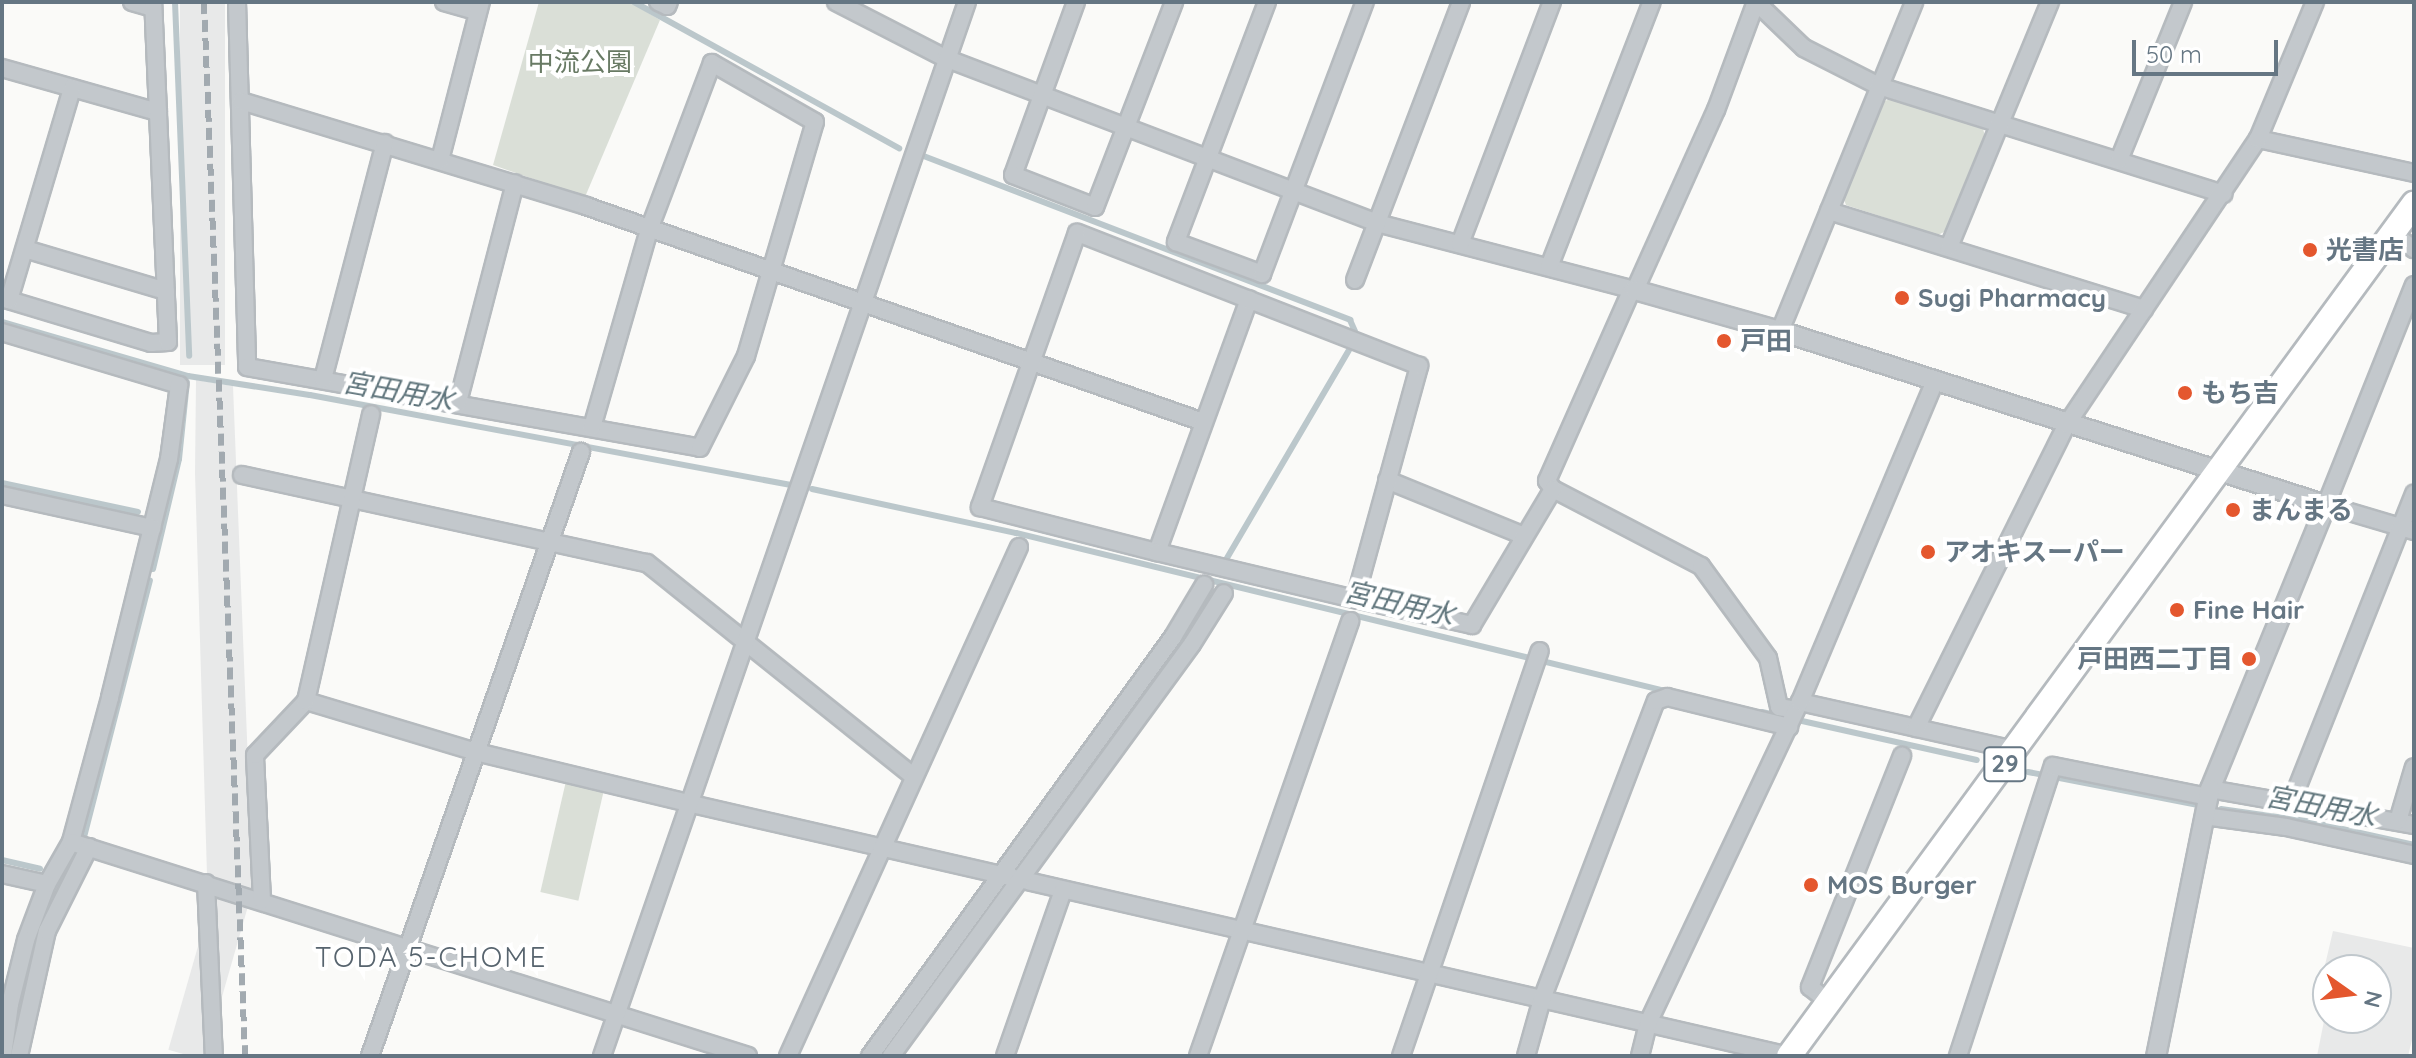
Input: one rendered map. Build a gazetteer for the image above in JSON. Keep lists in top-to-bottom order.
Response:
{
  "streets": {
    "main road": ["29"]
  },
  "districts": ["TODA 5-CHOME"],
  "water": ["宮田用水"],
  "parks": ["中流公園"],
  "places": [
    "光書店",
    "Sugi Pharmacy",
    "戸田",
    "もち吉",
    "まんまる",
    "アオキスーパー",
    "Fine Hair",
    "戸田西二丁目",
    "MOS Burger"
  ],
  "scale_bar": "50 m",
  "north": "right"
}
